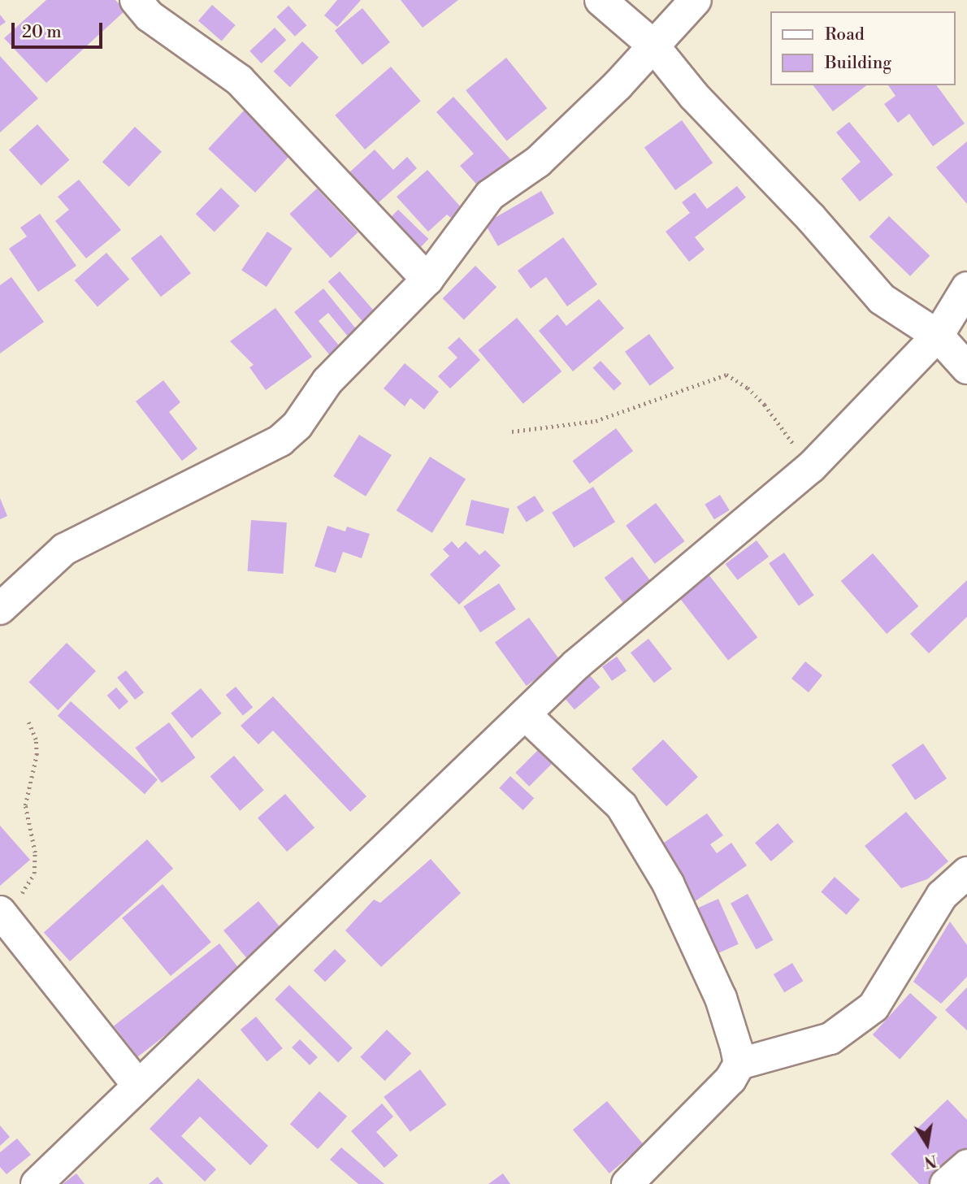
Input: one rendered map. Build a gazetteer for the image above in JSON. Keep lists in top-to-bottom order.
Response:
{
  "legend": ["Road", "Building"],
  "scale_bar": "20 m",
  "north": "bottom"
}
